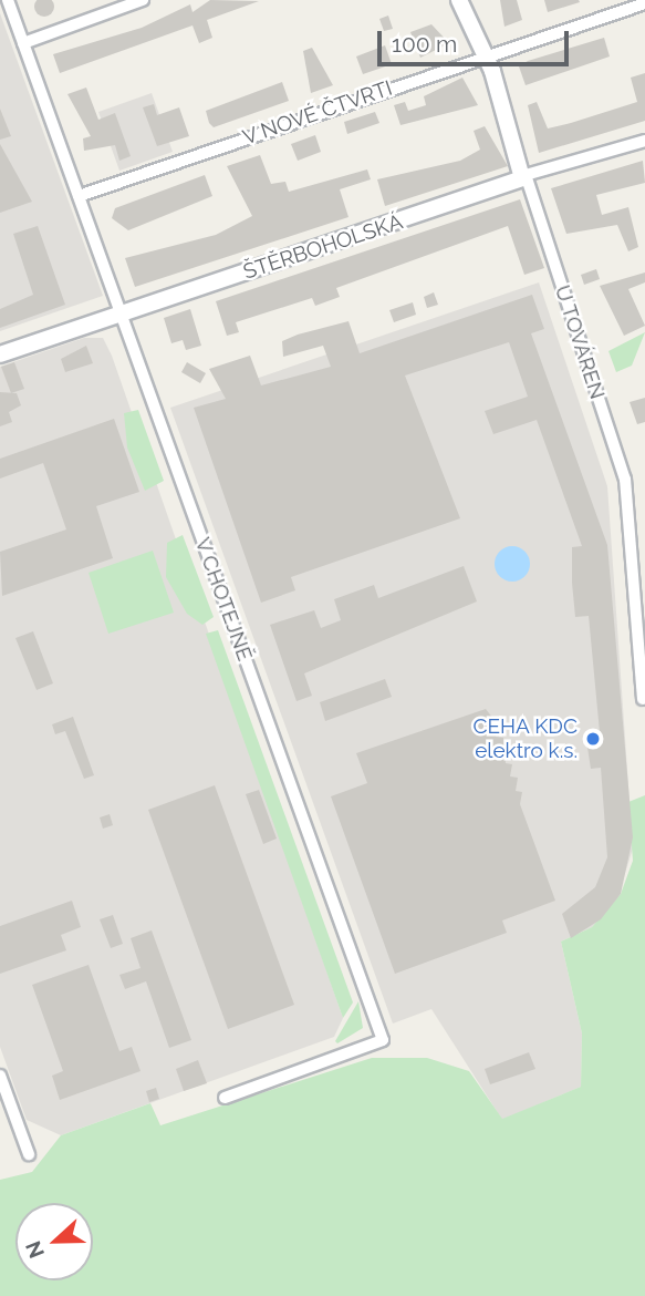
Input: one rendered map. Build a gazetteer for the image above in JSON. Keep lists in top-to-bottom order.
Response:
{
  "streets": {
    "street": [
      "V NOVÉ ČTVRTI",
      "ŠTĚRBOHOLSKÁ",
      "U TOVÁREN",
      "V CHOTEJNĚ"
    ]
  },
  "crossings": [
    ["V NOVÉ ČTVRTI", "U TOVÁREN"],
    ["V NOVÉ ČTVRTI", "V CHOTEJNĚ"],
    ["ŠTĚRBOHOLSKÁ", "U TOVÁREN"],
    ["ŠTĚRBOHOLSKÁ", "V CHOTEJNĚ"]
  ],
  "places": ["CEHA KDC elektro k.s."],
  "scale_bar": "100 m",
  "north": "left"
}
